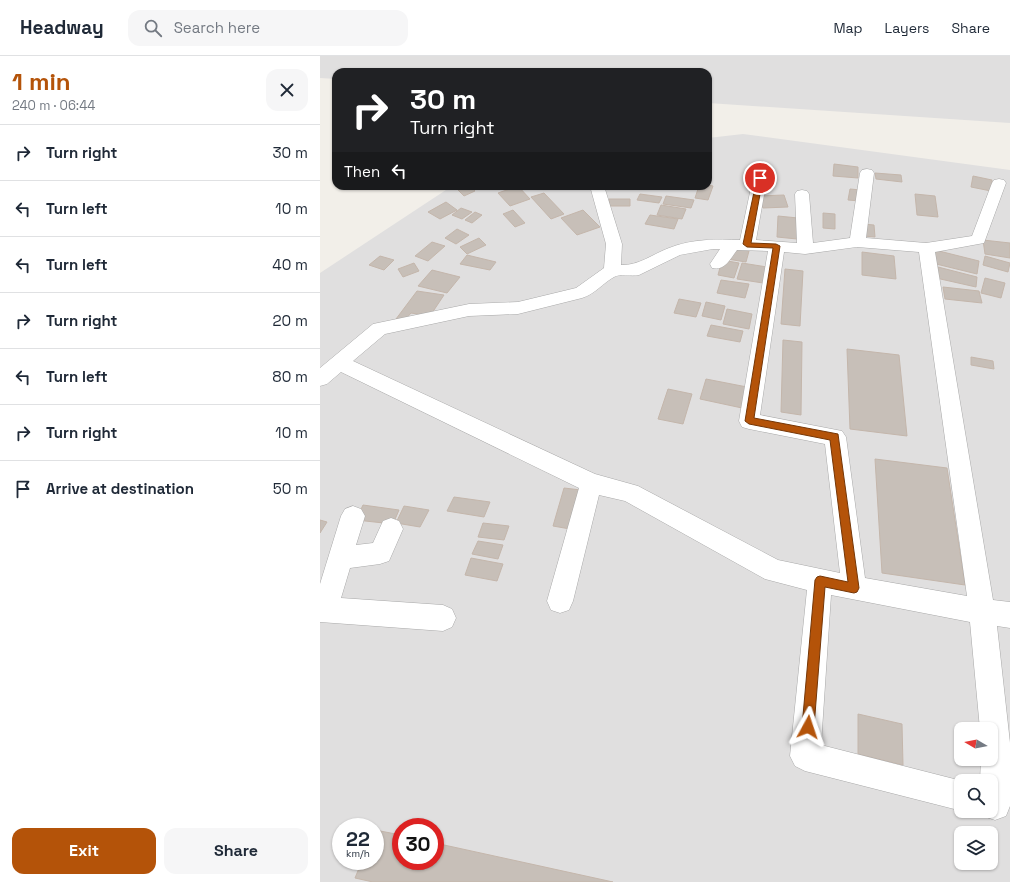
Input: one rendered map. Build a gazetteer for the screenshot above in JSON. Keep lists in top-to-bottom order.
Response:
{
  "north": "left",
  "page": {
    "header": "Headway",
    "search": "Search here",
    "nav": ["Map", "Layers", "Share"],
    "heading": ["1 min", "240 m · 06:44"],
    "turn": ["30 m", "Turn right"],
    "list": [
      {
        "name": "Turn right",
        "value": "30 m"
      },
      {
        "name": "Turn left",
        "value": "10 m"
      },
      {
        "name": "Turn left",
        "value": "40 m"
      },
      {
        "name": "Turn right",
        "value": "20 m"
      },
      {
        "name": "Turn left",
        "value": "80 m"
      },
      {
        "name": "Turn right",
        "value": "10 m"
      },
      {
        "name": "Arrive at destination",
        "value": "50 m"
      }
    ],
    "then": "Then",
    "speed": "22 km/h",
    "limit": "30",
    "buttons": ["Exit", "Share"]
  }
}
